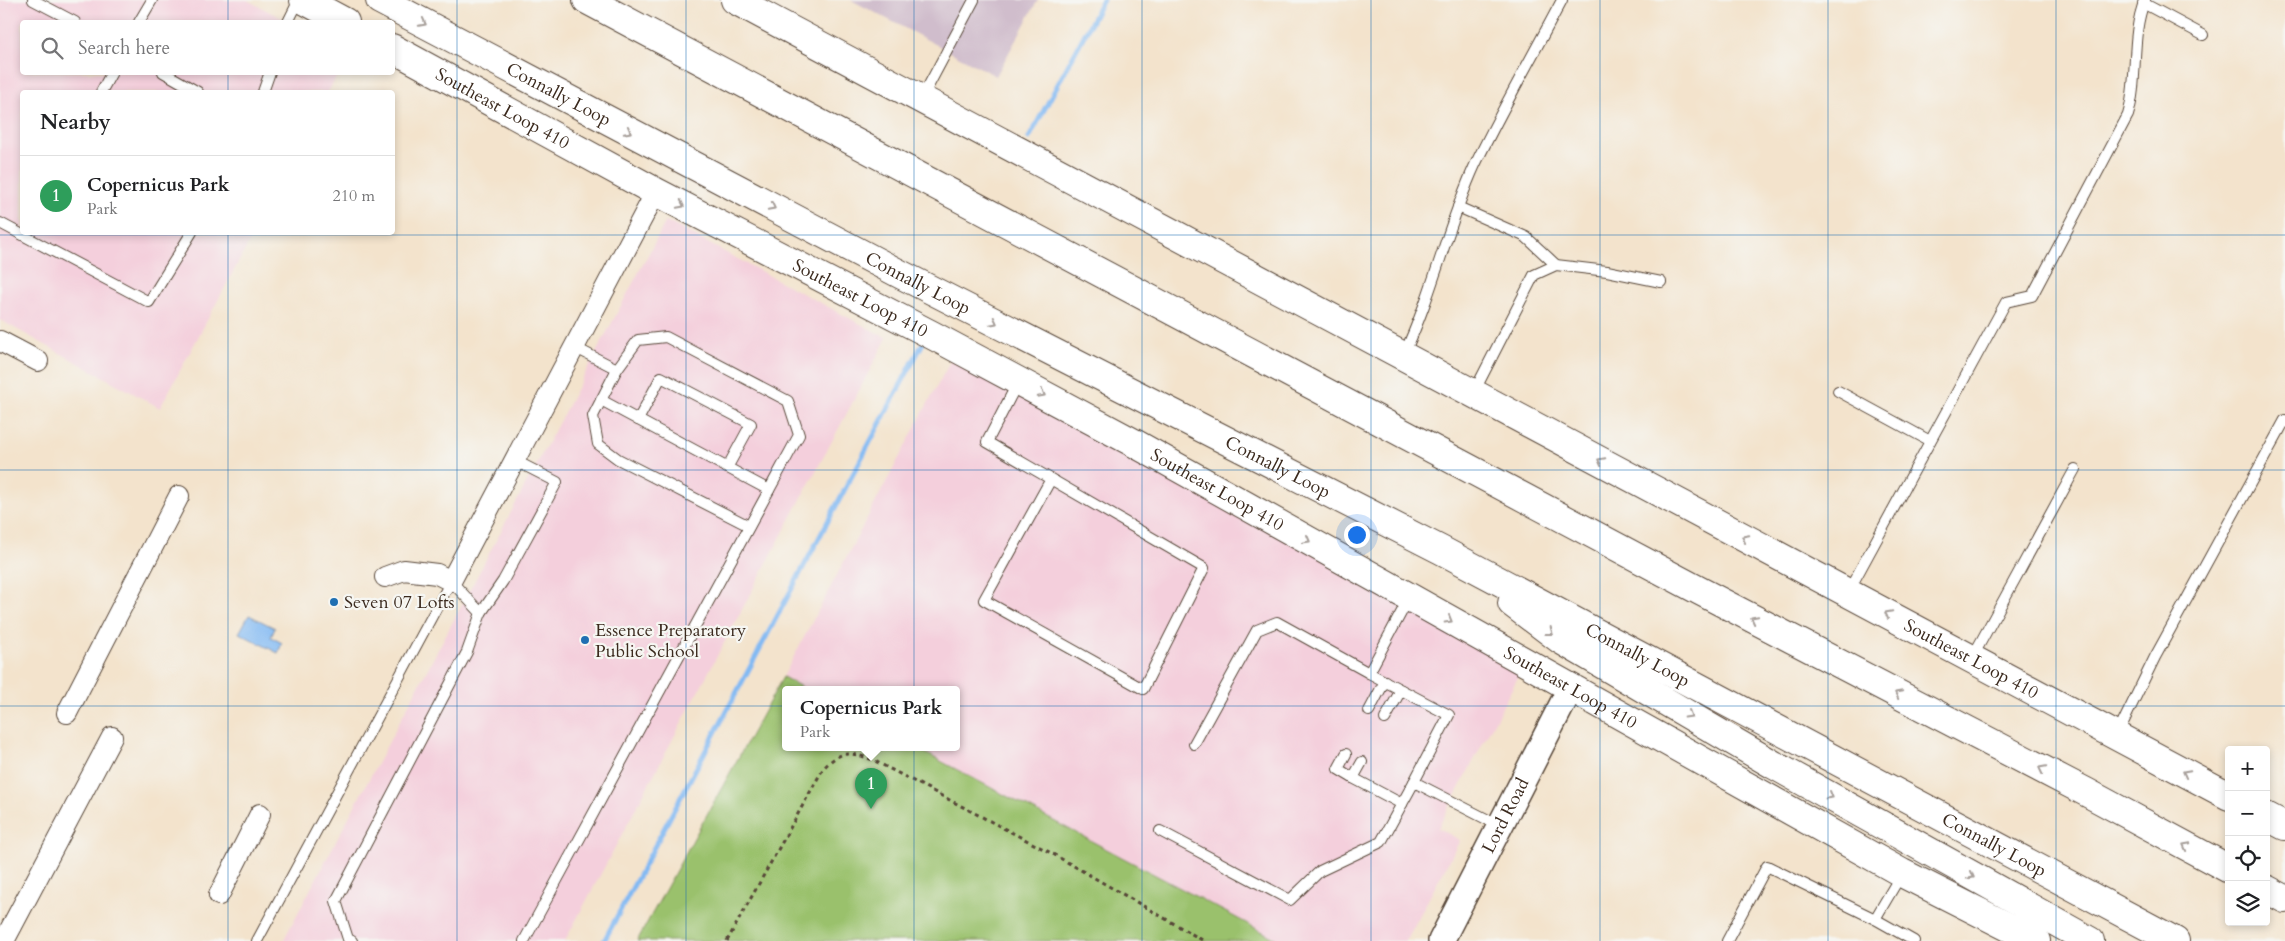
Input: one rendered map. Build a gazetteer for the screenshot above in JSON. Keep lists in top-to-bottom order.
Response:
{
  "streets": {
    "main road": ["Connally Loop", "Southeast Loop 410"],
    "street": ["Lord Road"]
  },
  "crossings": [
    ["Southeast Loop 410", "Lord Road"]
  ],
  "places": ["Seven 07 Lofts", "Essence Preparatory Public School"],
  "page": {
    "search": "Search here",
    "heading": "Nearby",
    "list": [
      {
        "mark": "1",
        "name": "Copernicus Park",
        "note": "Park",
        "value": "210 m"
      }
    ],
    "popup": ["Copernicus Park", "Park"],
    "map_buttons": ["+", "−"],
    "pins": "1"
  }
}
